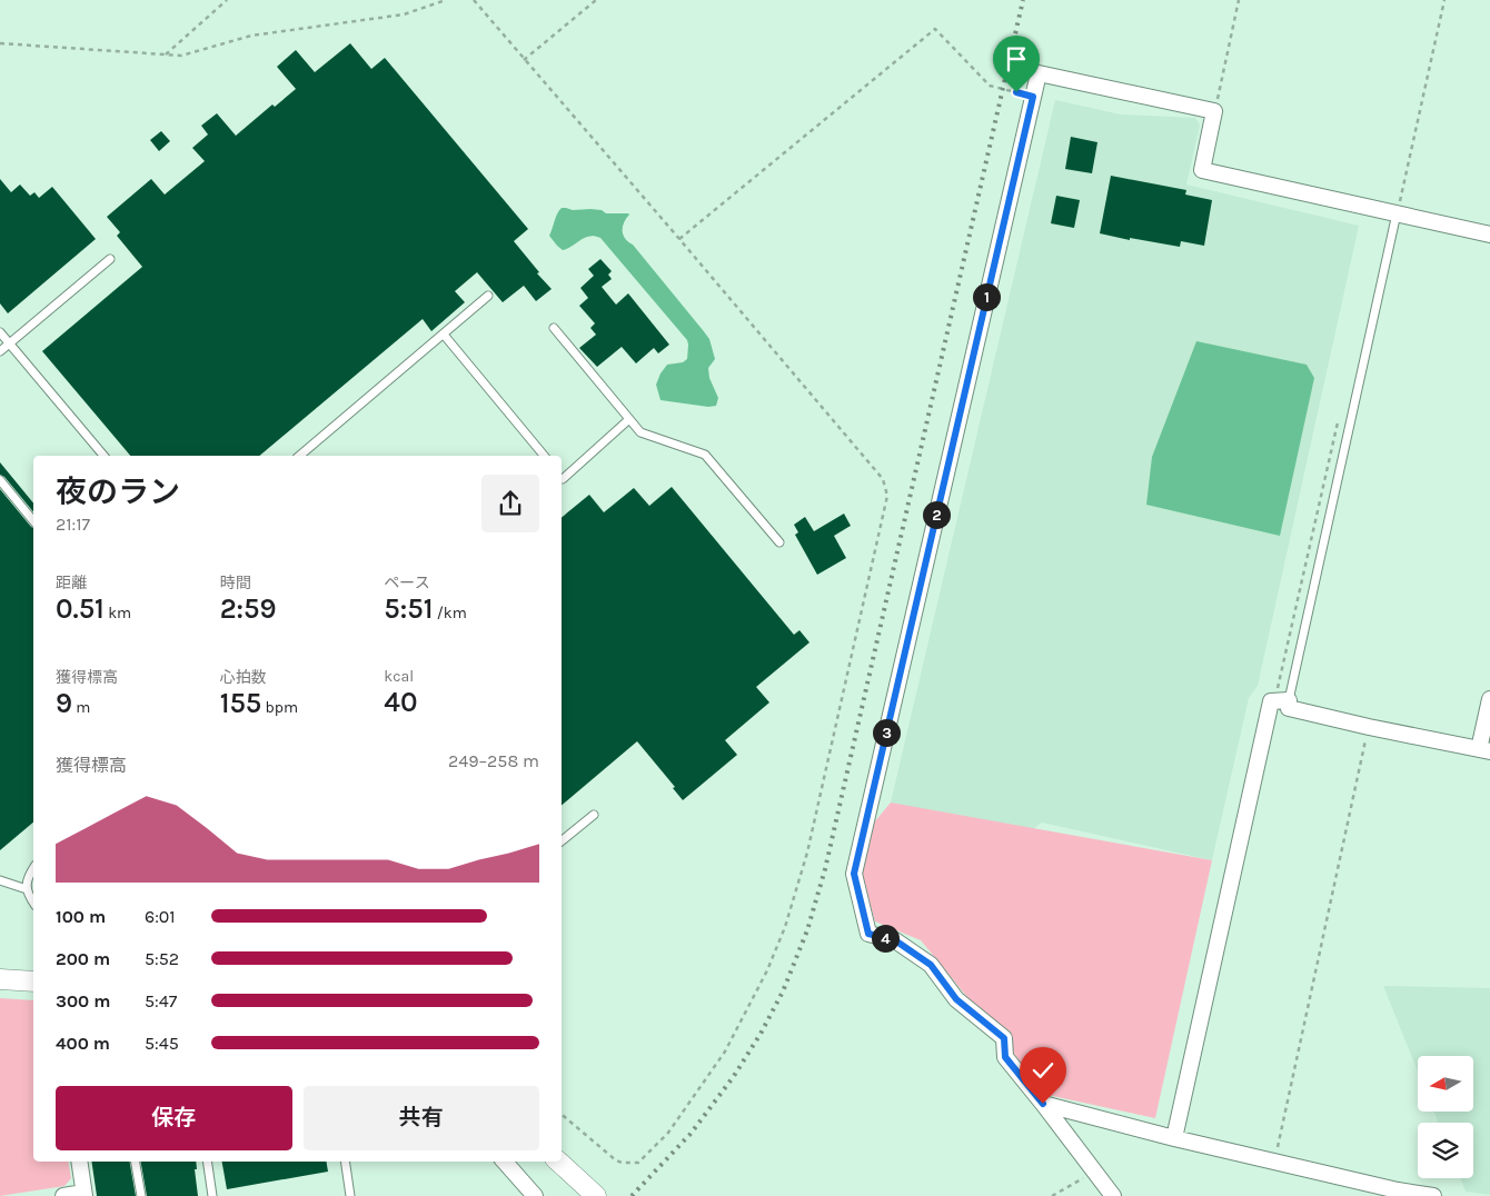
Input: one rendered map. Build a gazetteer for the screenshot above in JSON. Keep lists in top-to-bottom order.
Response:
{
  "north": "left",
  "page": {
    "pins": [
      "1",
      "2",
      "3",
      "4"
    ],
    "heading": ["夜のラン", "21:17"],
    "stats": [
      ["距離", "0.51 km"],
      ["時間", "2:59"],
      ["ペース", "5:51 /km"],
      ["獲得標高", "9 m"],
      ["心拍数", "155 bpm"],
      ["kcal", "40"]
    ],
    "chart": ["獲得標高", "249–258 m"],
    "list": [
      {
        "name": "100 m",
        "note": "6:01"
      },
      {
        "name": "200 m",
        "note": "5:52"
      },
      {
        "name": "300 m",
        "note": "5:47"
      },
      {
        "name": "400 m",
        "note": "5:45"
      }
    ],
    "buttons": ["保存", "共有"]
  }
}
